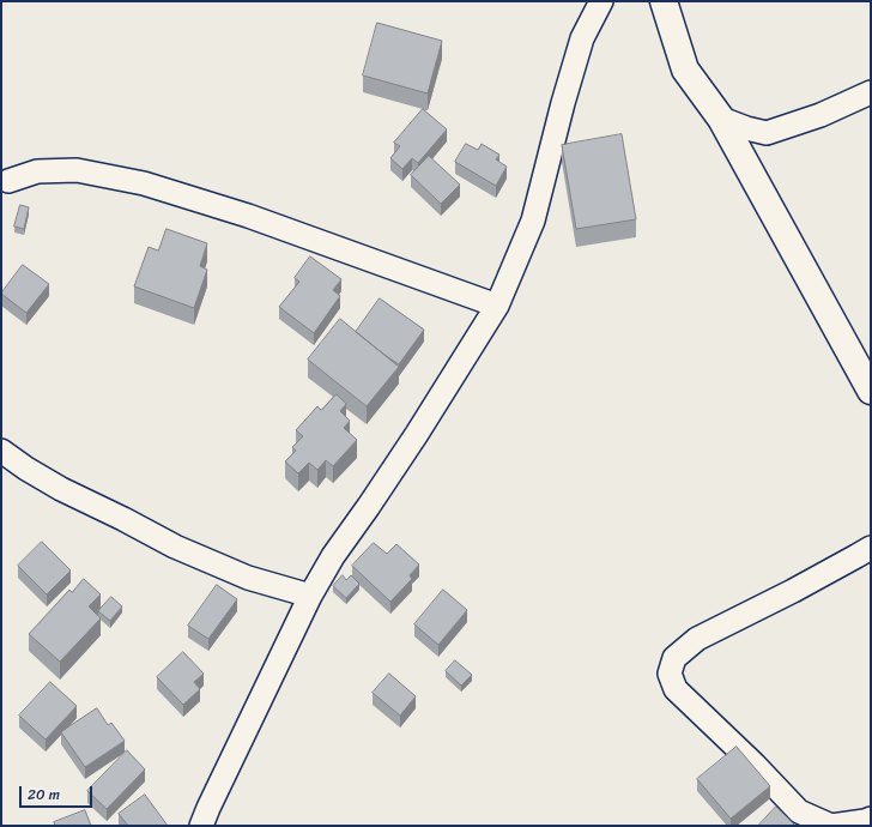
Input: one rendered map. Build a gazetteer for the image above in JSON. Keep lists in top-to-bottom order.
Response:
{
  "scale_bar": "20 m"
}
